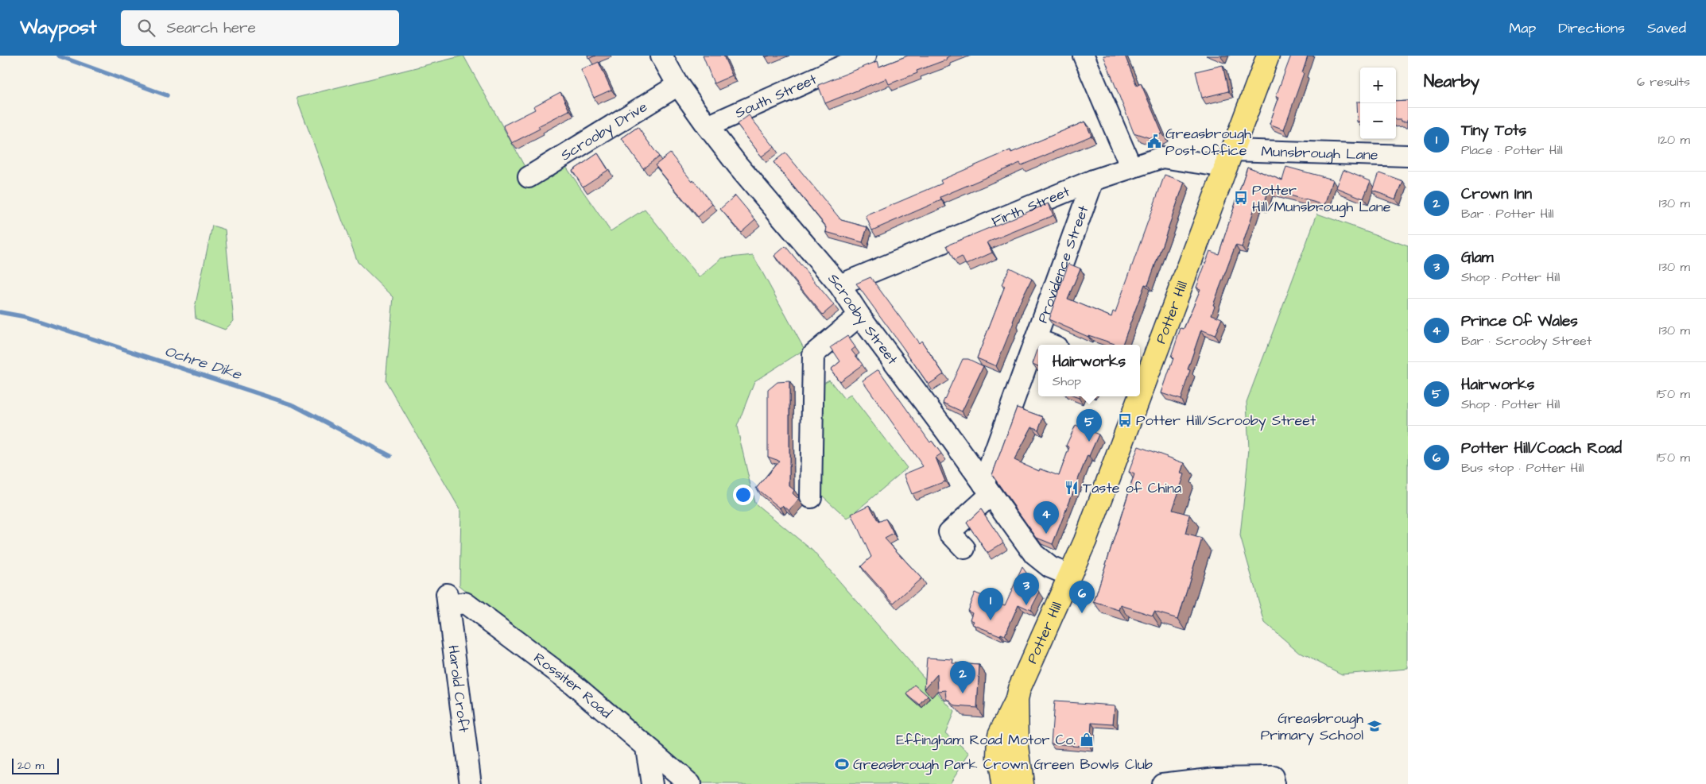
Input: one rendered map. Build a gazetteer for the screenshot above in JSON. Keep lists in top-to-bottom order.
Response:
{
  "streets": {
    "main road": ["Potter Hill"],
    "street": [
      "South Street",
      "Scrooby Drive",
      "Munsbrough Lane",
      "Firth Street",
      "Providence Street",
      "Scrooby Street",
      "Rossiter Road",
      "Harold Croft"
    ]
  },
  "crossings": [
    ["South Street", "Scrooby Street"],
    ["Scrooby Drive", "Scrooby Street"],
    ["Munsbrough Lane", "Firth Street"],
    ["Munsbrough Lane", "Potter Hill"],
    ["Firth Street", "Providence Street"],
    ["Firth Street", "Potter Hill"],
    ["Firth Street", "Scrooby Street"],
    ["Providence Street", "Scrooby Street"],
    ["Potter Hill", "Scrooby Street"],
    ["Rossiter Road", "Harold Croft"]
  ],
  "water": ["Ochre Dike"],
  "places": {
    "public building": ["Greasbrough Post Office"],
    "bus stop": ["Potter Hill/Munsbrough Lane", "Potter Hill/Scrooby Street"],
    "restaurant": ["Taste of China"],
    "school or university": ["Greasbrough Primary School"],
    "shop": ["Effingham Road Motor Co."],
    "sports": ["Greasbrough Park Crown Green Bowls Club"]
  },
  "scale_bar": "20 m",
  "page": {
    "header": "Waypost",
    "search": "Search here",
    "nav": ["Map", "Directions", "Saved"],
    "heading": ["Nearby", "6 results"],
    "map_buttons": ["+", "−"],
    "list": [
      {
        "mark": "1",
        "name": "Tiny Tots",
        "note": "Place · Potter Hill",
        "value": "120 m"
      },
      {
        "mark": "2",
        "name": "Crown Inn",
        "note": "Bar · Potter Hill",
        "value": "130 m"
      },
      {
        "mark": "3",
        "name": "Glam",
        "note": "Shop · Potter Hill",
        "value": "130 m"
      },
      {
        "mark": "4",
        "name": "Prince Of Wales",
        "note": "Bar · Scrooby Street",
        "value": "130 m"
      },
      {
        "mark": "5",
        "name": "Hairworks",
        "note": "Shop · Potter Hill",
        "value": "150 m"
      },
      {
        "mark": "6",
        "name": "Potter Hill/Coach Road",
        "note": "Bus stop · Potter Hill",
        "value": "150 m"
      }
    ],
    "popup": ["Hairworks", "Shop"],
    "pins": [
      "5",
      "4",
      "3",
      "6",
      "1",
      "2"
    ],
    "scale": "20 m"
  }
}
